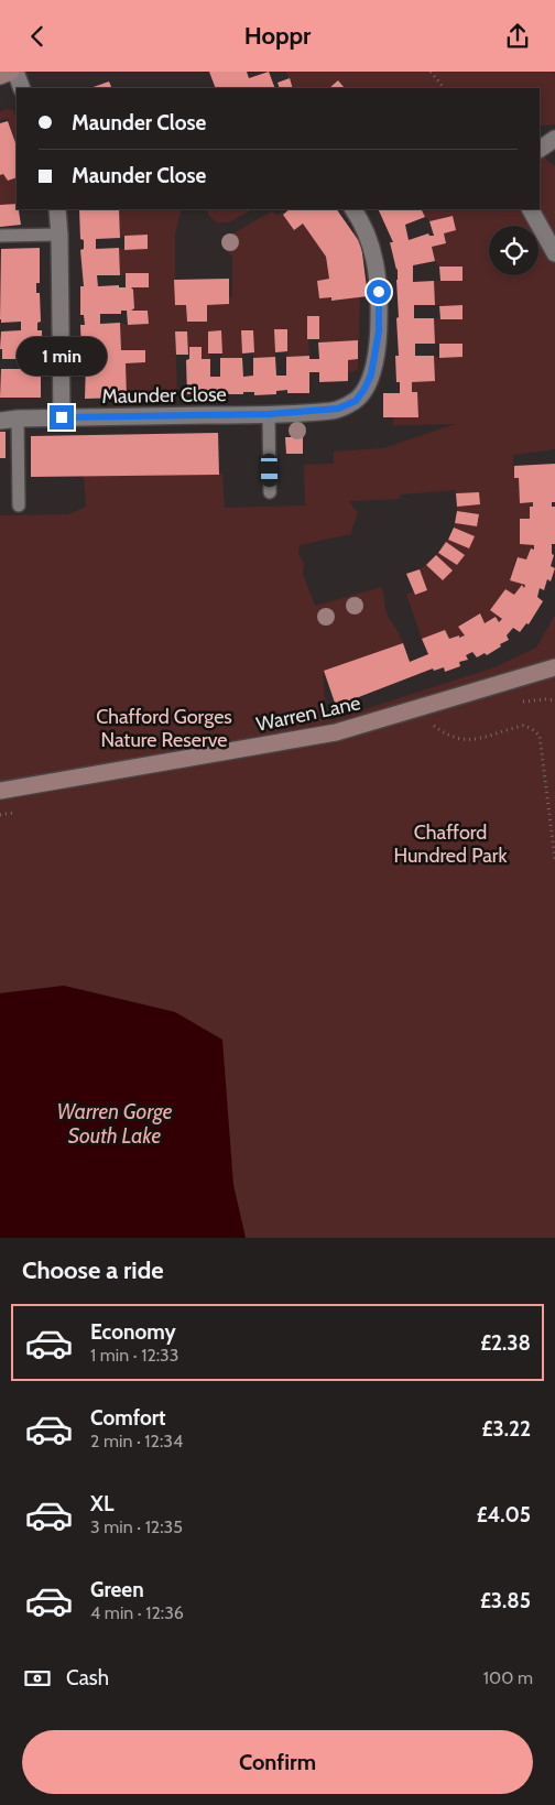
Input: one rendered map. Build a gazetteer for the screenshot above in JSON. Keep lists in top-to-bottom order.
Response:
{
  "streets": {
    "street": ["Maunder Close", "Warren Lane"]
  },
  "water": ["Warren Gorge South Lake"],
  "parks": ["Chafford Gorges Nature Reserve", "Chafford Hundred Park"],
  "page": {
    "header": "Hoppr",
    "banner": ["Maunder Close", "Maunder Close"],
    "bubble": "1 min",
    "heading": "Choose a ride",
    "list": [
      {
        "name": "Economy",
        "note": "1 min · 12:33",
        "value": "£2.38"
      },
      {
        "name": "Comfort",
        "note": "2 min · 12:34",
        "value": "£3.22"
      },
      {
        "name": "XL",
        "note": "3 min · 12:35",
        "value": "£4.05"
      },
      {
        "name": "Green",
        "note": "4 min · 12:36",
        "value": "£3.85"
      }
    ],
    "pay": ["Cash", "100 m"],
    "buttons": "Confirm"
  }
}
